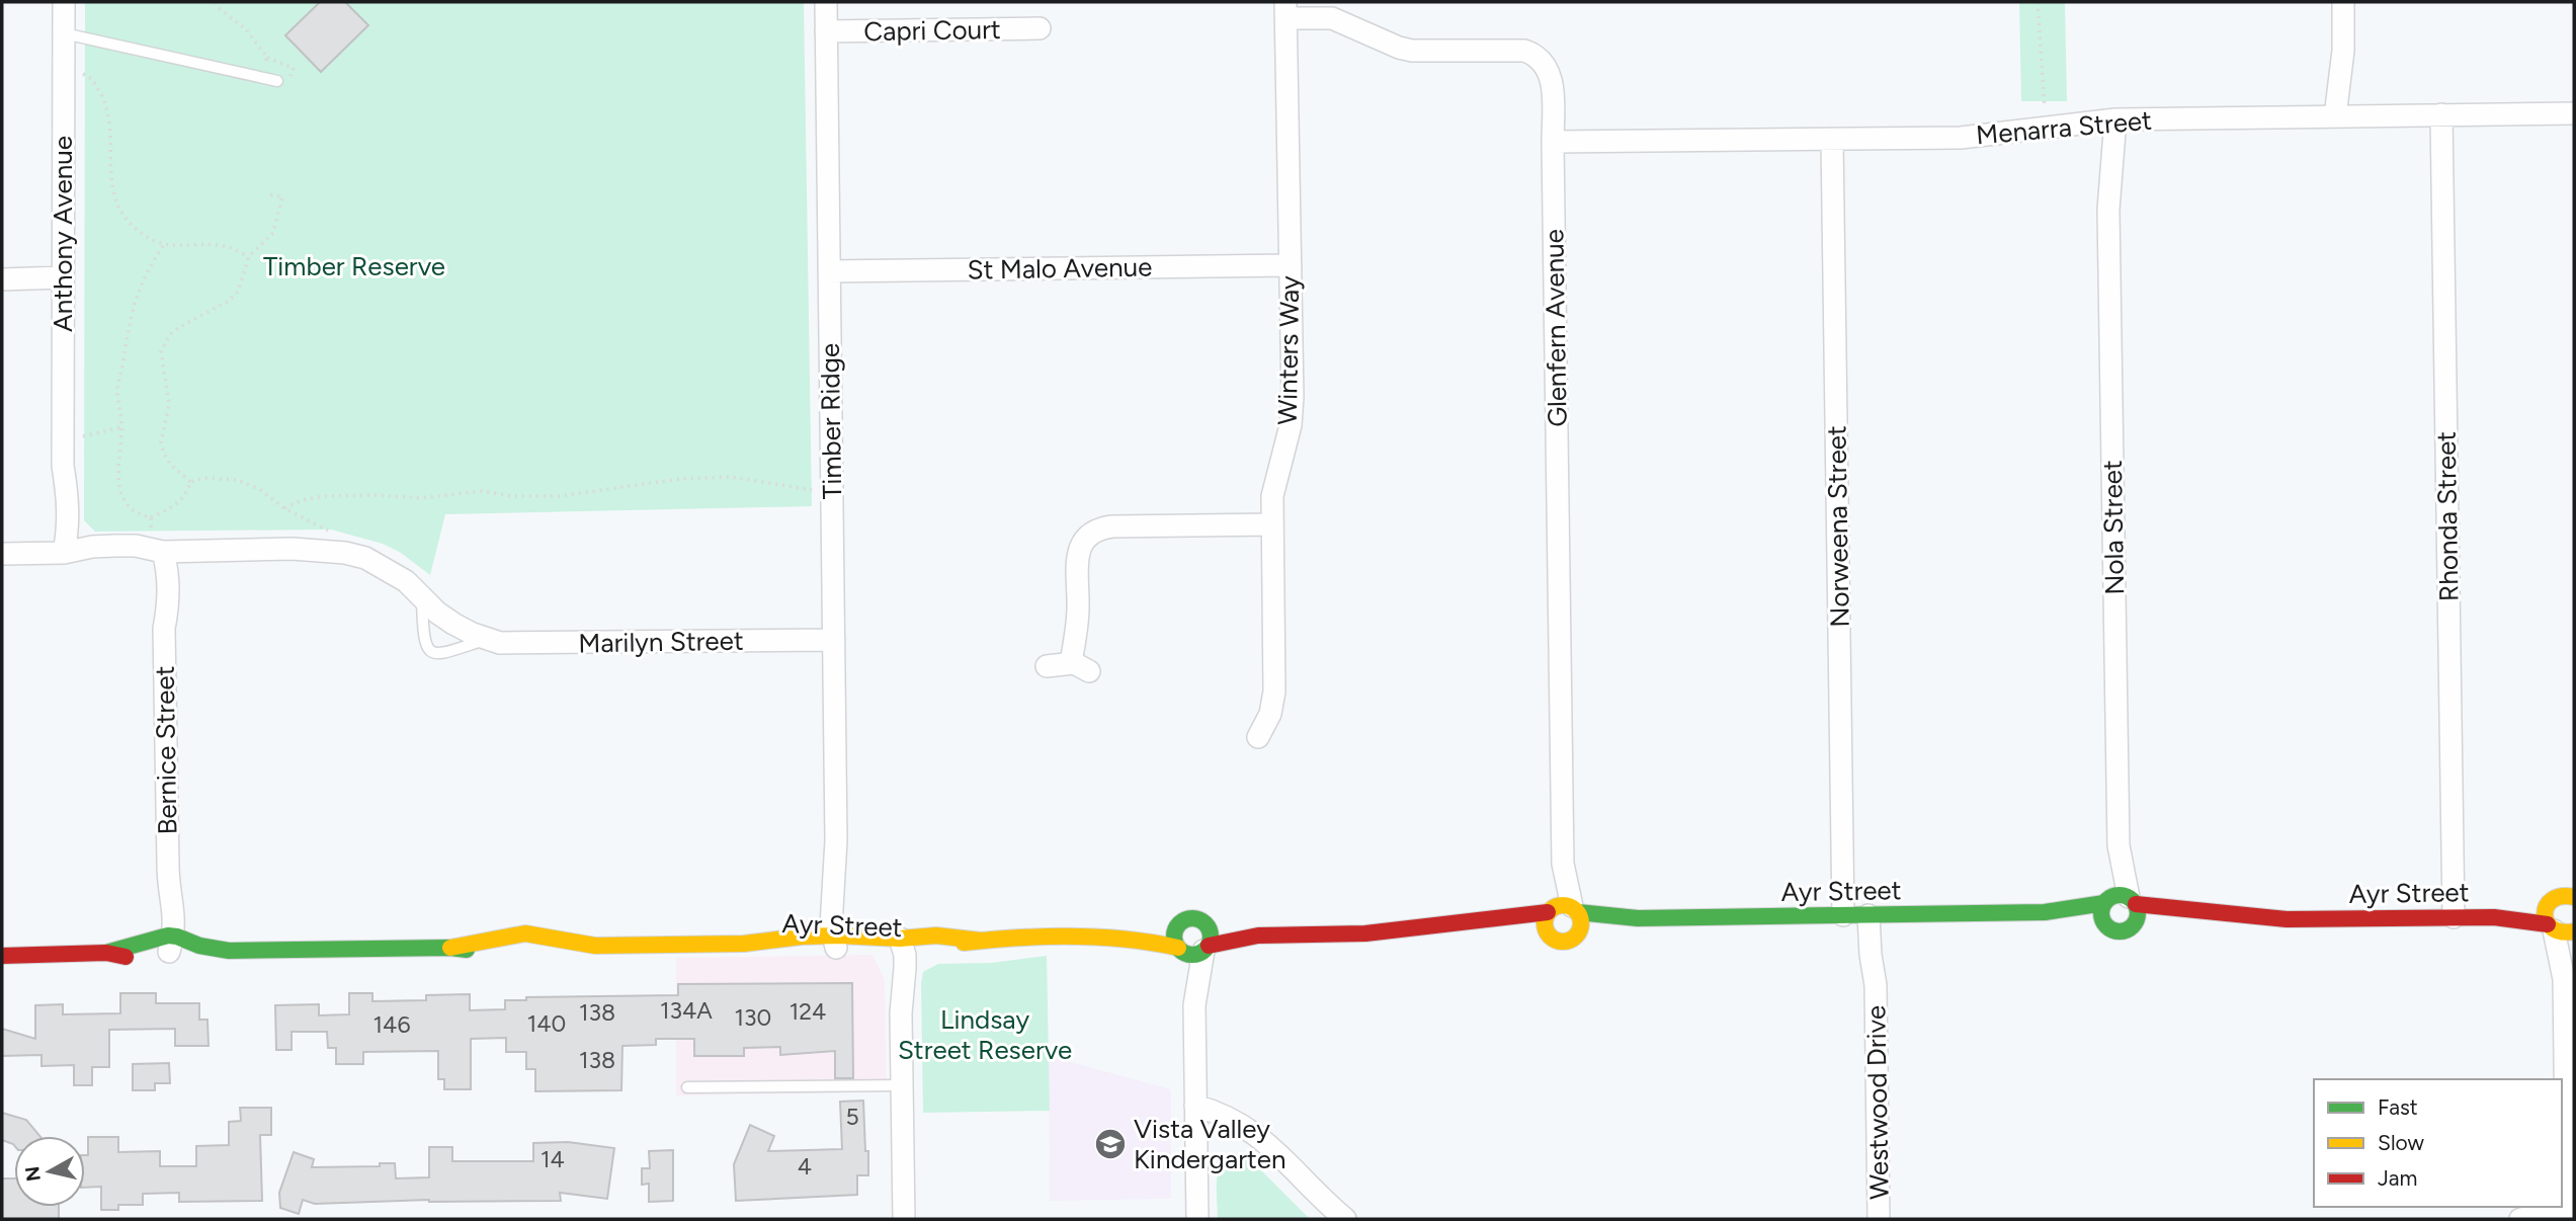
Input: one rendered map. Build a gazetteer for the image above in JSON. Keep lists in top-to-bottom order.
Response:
{
  "streets": {
    "street": [
      "Capri Court",
      "Menarra Street",
      "Anthony Avenue",
      "St Malo Avenue",
      "Glenfern Avenue",
      "Winters Way",
      "Timber Ridge",
      "Rhonda Street",
      "Norweena Street",
      "Nola Street",
      "Marilyn Street",
      "Bernice Street",
      "Ayr Street",
      "Westwood Drive"
    ]
  },
  "crossings": [
    ["Capri Court", "Timber Ridge"],
    ["Menarra Street", "Glenfern Avenue"],
    ["Menarra Street", "Rhonda Street"],
    ["Menarra Street", "Norweena Street"],
    ["Menarra Street", "Nola Street"],
    ["Anthony Avenue", "Marilyn Street"],
    ["St Malo Avenue", "Winters Way"],
    ["St Malo Avenue", "Timber Ridge"],
    ["Glenfern Avenue", "Winters Way"],
    ["Glenfern Avenue", "Ayr Street"],
    ["Timber Ridge", "Marilyn Street"],
    ["Timber Ridge", "Ayr Street"],
    ["Rhonda Street", "Ayr Street"],
    ["Norweena Street", "Ayr Street"],
    ["Nola Street", "Ayr Street"],
    ["Marilyn Street", "Bernice Street"],
    ["Bernice Street", "Ayr Street"],
    ["Ayr Street", "Westwood Drive"]
  ],
  "parks": ["Timber Reserve", "Lindsay Street Reserve"],
  "places": {
    "school or university": ["Vista Valley Kindergarten"]
  },
  "house_numbers": [
    "134A",
    "124",
    "138",
    "130",
    "140",
    "146",
    "138",
    "5",
    "14",
    "4"
  ],
  "legend": ["Fast", "Slow", "Jam"],
  "north": "left"
}
